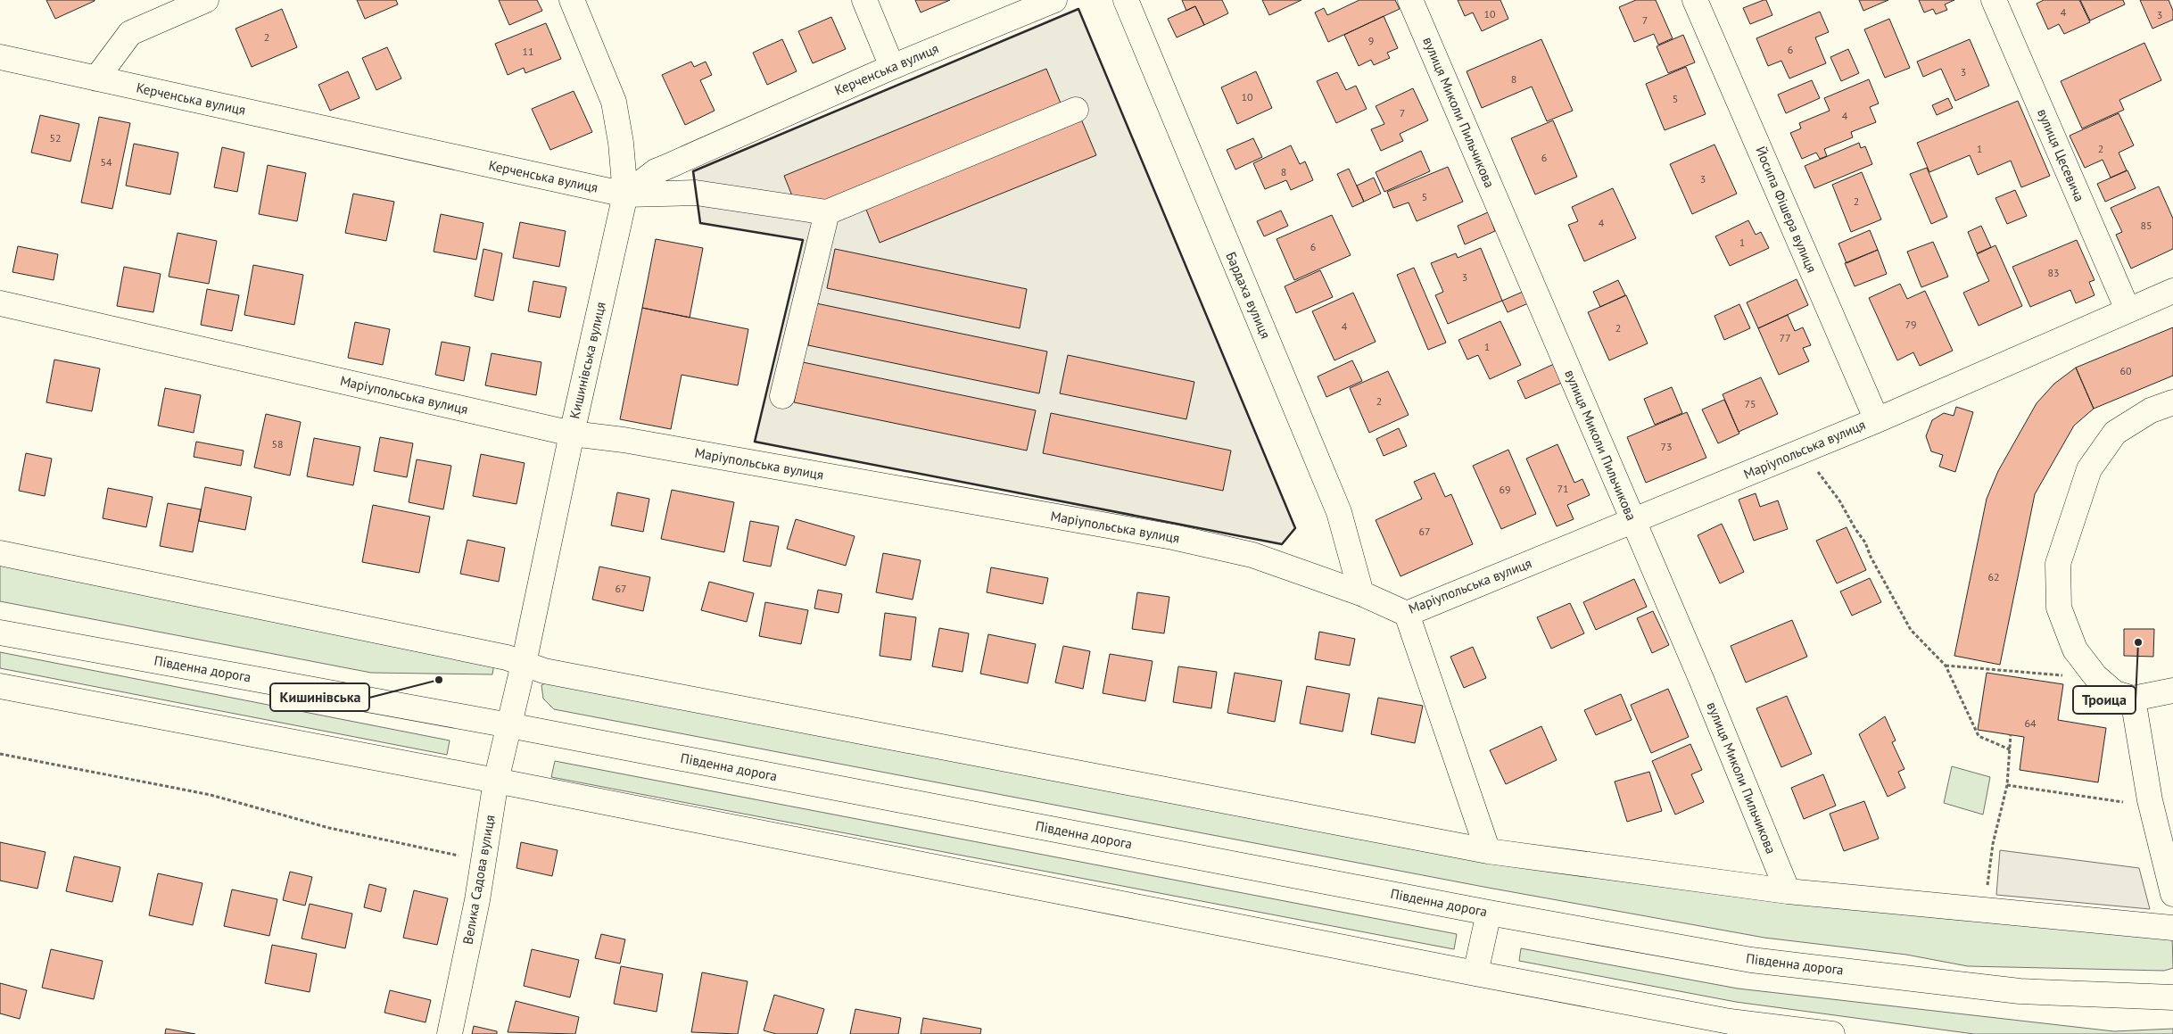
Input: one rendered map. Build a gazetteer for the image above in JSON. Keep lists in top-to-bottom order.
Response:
{
  "streets": {
    "street": [
      "Керченська вулиця",
      "вулиця Миколи Пильчикова",
      "вулиця Цесевича",
      "Йосипа Фішера вулиця",
      "Бардаха вулиця",
      "Кишинівська вулиця",
      "Маріупольська вулиця",
      "Південна дорога",
      "Велика Садова вулиця"
    ]
  },
  "crossings": [
    ["Керченська вулиця", "Кишинівська вулиця"],
    ["вулиця Миколи Пильчикова", "Маріупольська вулиця"],
    ["вулиця Цесевича", "Маріупольська вулиця"],
    ["Йосипа Фішера вулиця", "Маріупольська вулиця"],
    ["Бардаха вулиця", "Маріупольська вулиця"],
    ["Кишинівська вулиця", "Маріупольська вулиця"],
    ["Кишинівська вулиця", "Південна дорога"],
    ["Кишинівська вулиця", "Велика Садова вулиця"],
    ["Південна дорога", "Велика Садова вулиця"]
  ],
  "places": ["Троица", "Кишинівська"],
  "house_numbers": [
    "4",
    "10",
    "3",
    "7",
    "2",
    "9",
    "6",
    "11",
    "3",
    "8",
    "10",
    "5",
    "7",
    "4",
    "52",
    "1",
    "2",
    "6",
    "54",
    "8",
    "3",
    "5",
    "2",
    "4",
    "85",
    "1",
    "6",
    "83",
    "3",
    "79",
    "4",
    "2",
    "77",
    "1",
    "60",
    "2",
    "75",
    "58",
    "73",
    "71",
    "69",
    "67",
    "62",
    "67",
    "64"
  ]
}
